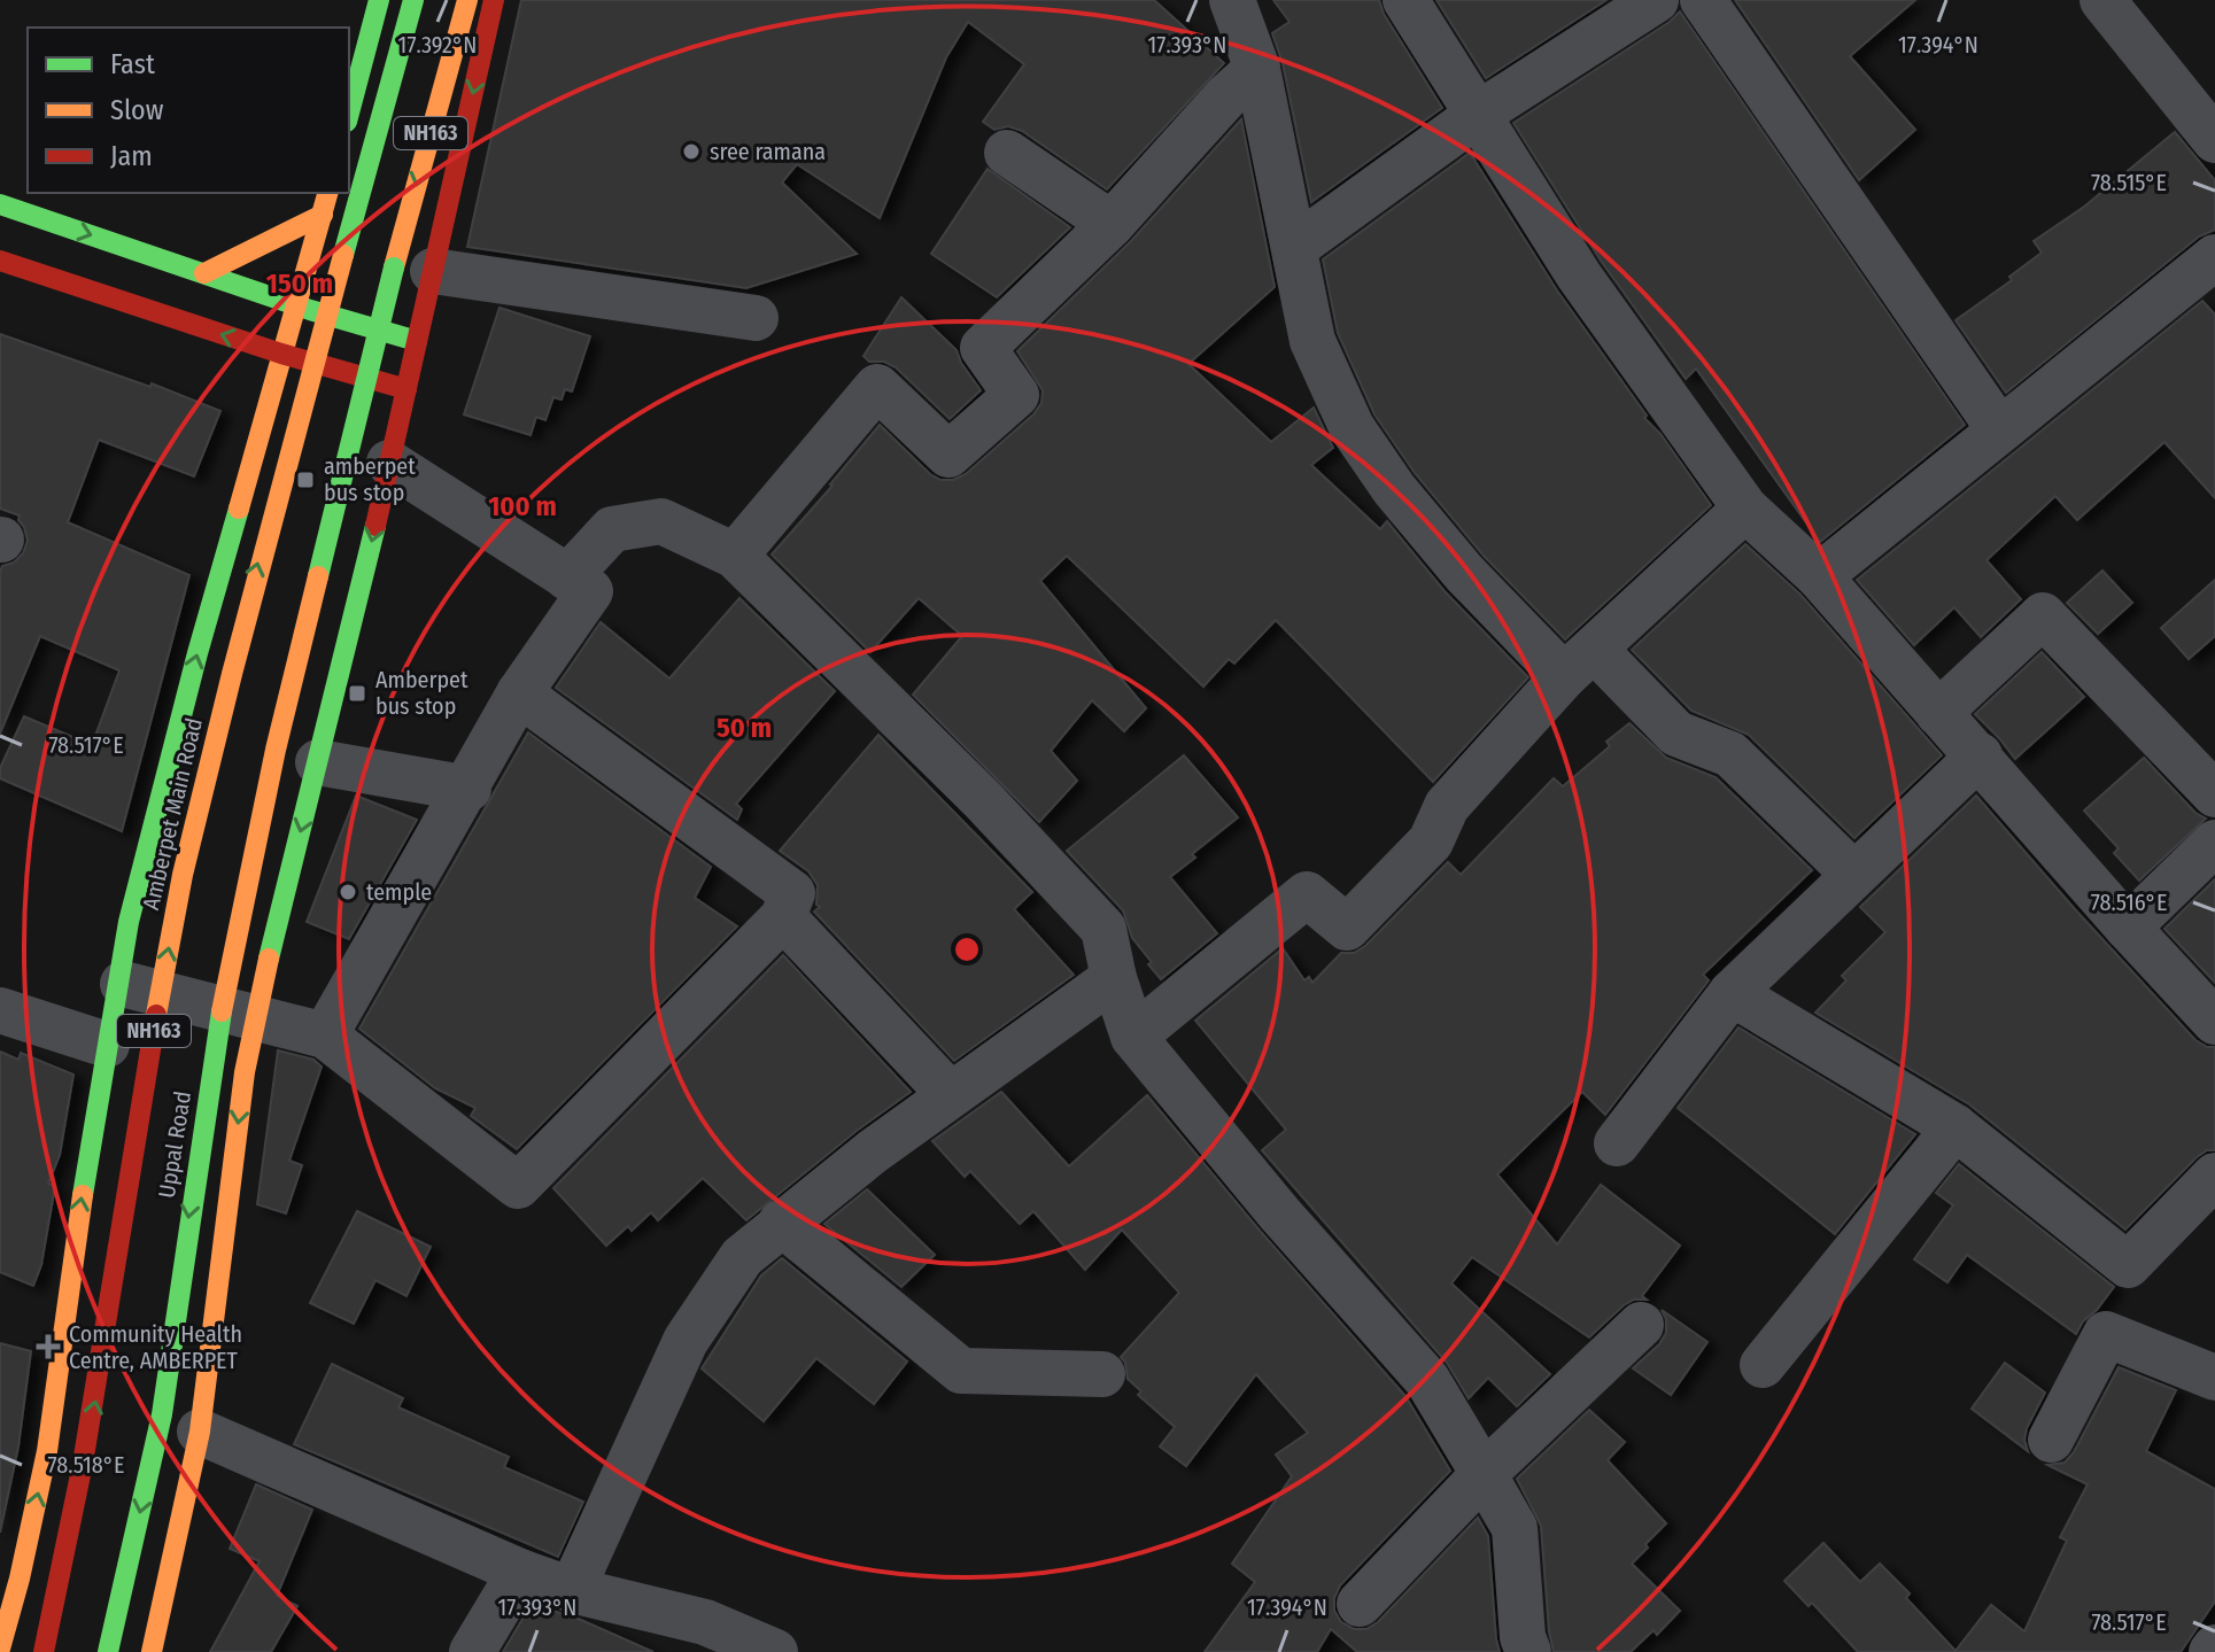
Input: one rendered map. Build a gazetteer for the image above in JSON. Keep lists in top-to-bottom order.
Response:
{
  "streets": {
    "main road": ["NH163", "Amberpet Main Road", "Uppal Road"]
  },
  "crossings": [
    ["NH163", "Uppal Road"]
  ],
  "places": {
    "other": ["sree ramana", "temple"],
    "transit": ["amberpet bus stop", "Amberpet bus stop"],
    "health": ["Community Health Centre, AMBERPET"]
  },
  "legend": ["Fast", "Slow", "Jam"],
  "coordinates": [
    "17.392°N",
    "17.393°N",
    "17.394°N",
    "78.515°E",
    "78.517°E",
    "78.516°E",
    "78.518°E"
  ],
  "rings": ["150 m", "100 m", "50 m"]
}
